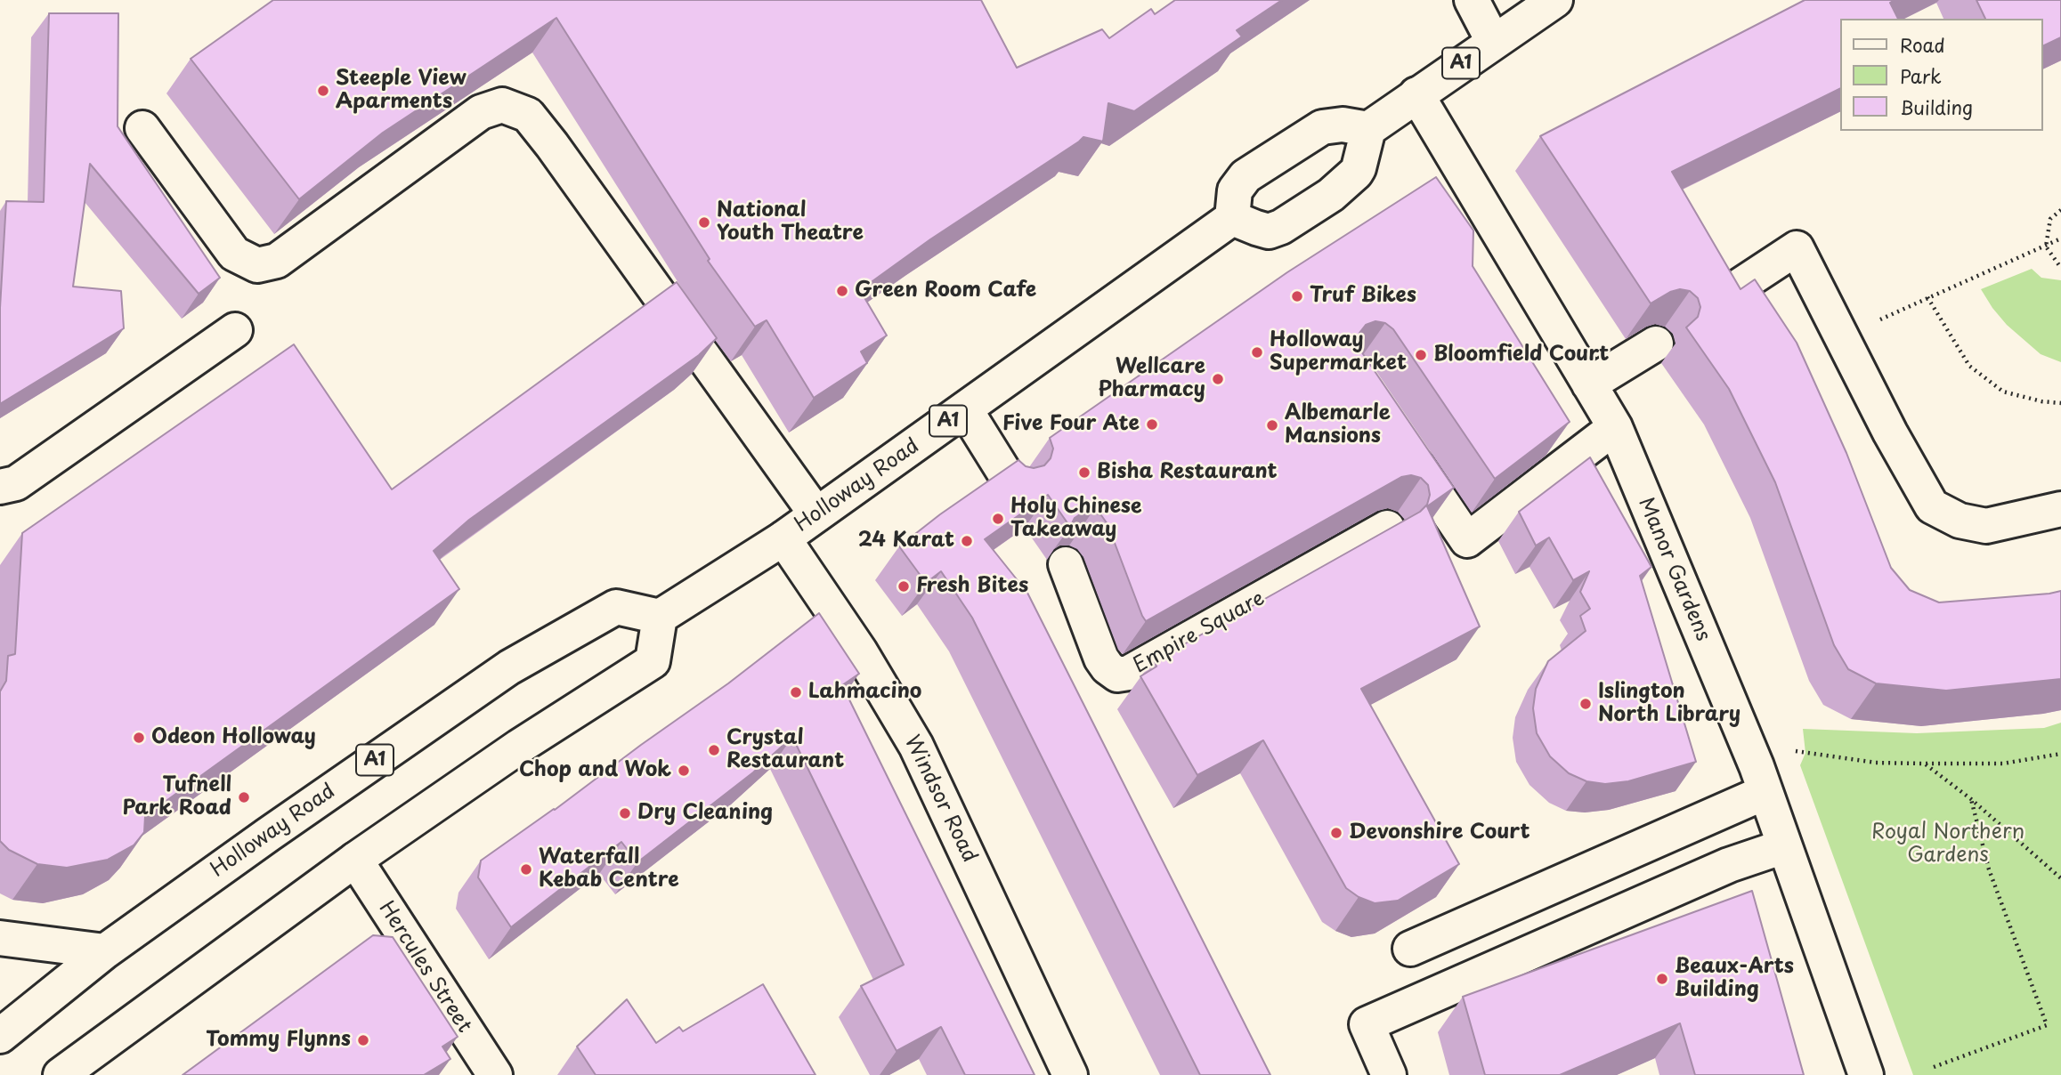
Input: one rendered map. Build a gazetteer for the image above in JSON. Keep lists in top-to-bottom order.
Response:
{
  "streets": {
    "main road": [
      "A1",
      "Holloway Road",
      "Manor Gardens",
      "Empire Square",
      "Windsor Road",
      "Hercules Street"
    ]
  },
  "crossings": [
    ["A1", "Manor Gardens"],
    ["Holloway Road", "Windsor Road"]
  ],
  "parks": ["Royal Northern Gardens"],
  "places": [
    "Steeple View Aparments",
    "National Youth Theatre",
    "Green Room Cafe",
    "Truf Bikes",
    "Holloway Supermarket",
    "Bloomfield Court",
    "Wellcare Pharmacy",
    "Five Four Ate",
    "Albemarle Mansions",
    "Bisha Restaurant",
    "Holy Chinese Takeaway",
    "24 Karat",
    "Fresh Bites",
    "Lahmacino",
    "Islington North Library",
    "Odeon Holloway",
    "Crystal Restaurant",
    "Chop and Wok",
    "Tufnell Park Road",
    "Dry Cleaning",
    "Devonshire Court",
    "Waterfall Kebab Centre",
    "Beaux-Arts Building",
    "Tommy Flynns"
  ],
  "legend": ["Road", "Park", "Building"]
}
